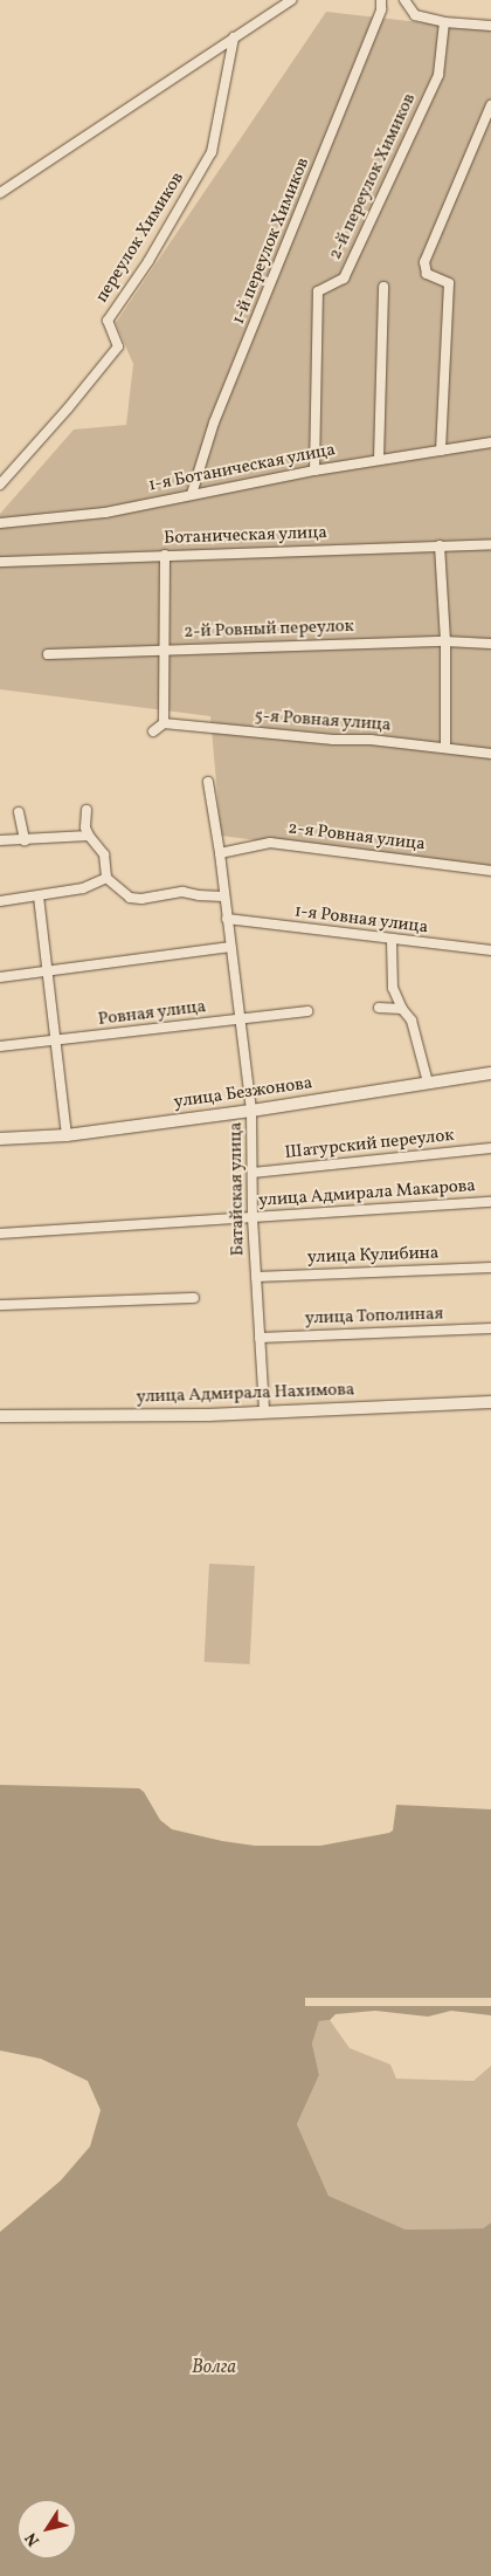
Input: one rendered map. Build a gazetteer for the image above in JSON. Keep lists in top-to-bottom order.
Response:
{
  "streets": {
    "street": [
      "2-й переулок Химиков",
      "переулок Химиков",
      "1-й переулок Химиков",
      "1-я Ботаническая улица",
      "Ботаническая улица",
      "2-й Ровный переулок",
      "5-я Ровная улица",
      "2-я Ровная улица",
      "1-я Ровная улица",
      "Ровная улица",
      "улица Безжонова",
      "Шатурский переулок",
      "Батайская улица",
      "улица Адмирала Макарова",
      "улица Кулибина",
      "улица Тополиная",
      "улица Адмирала Нахимова"
    ]
  },
  "crossings": [
    ["2-й переулок Химиков", "1-я Ботаническая улица"],
    ["1-й переулок Химиков", "1-я Ботаническая улица"],
    ["2-я Ровная улица", "Батайская улица"],
    ["1-я Ровная улица", "Батайская улица"],
    ["Ровная улица", "Батайская улица"],
    ["улица Безжонова", "Батайская улица"],
    ["Шатурский переулок", "Батайская улица"],
    ["Батайская улица", "улица Адмирала Макарова"],
    ["Батайская улица", "улица Кулибина"],
    ["Батайская улица", "улица Тополиная"],
    ["Батайская улица", "улица Адмирала Нахимова"]
  ],
  "water": ["Волга"],
  "north": "bottom left"
}
